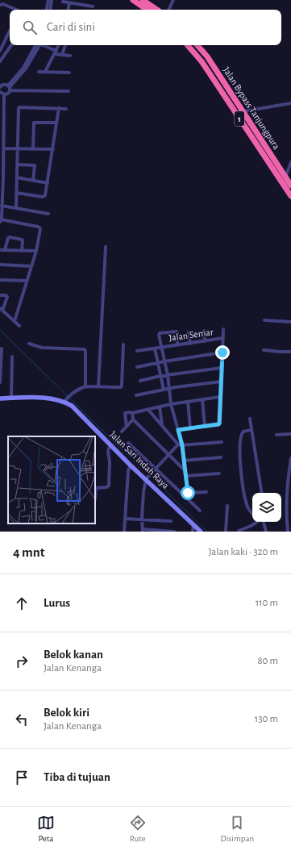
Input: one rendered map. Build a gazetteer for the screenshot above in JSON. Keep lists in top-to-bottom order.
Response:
{
  "streets": {
    "highway": ["Jalan Bypass Tanjungpura", "1"],
    "street": ["Jalan Semar", "Jalan Sari Indah Raya"]
  },
  "page": {
    "search": "Cari di sini",
    "heading": ["4 mnt", "Jalan kaki · 320 m"],
    "list": [
      ["Lurus", "110 m"],
      ["Belok kanan", "Jalan Kenanga", "80 m"],
      ["Belok kiri", "Jalan Kenanga", "130 m"],
      "Tiba di tujuan"
    ],
    "nav": ["Peta", "Rute", "Disimpan"]
  }
}
